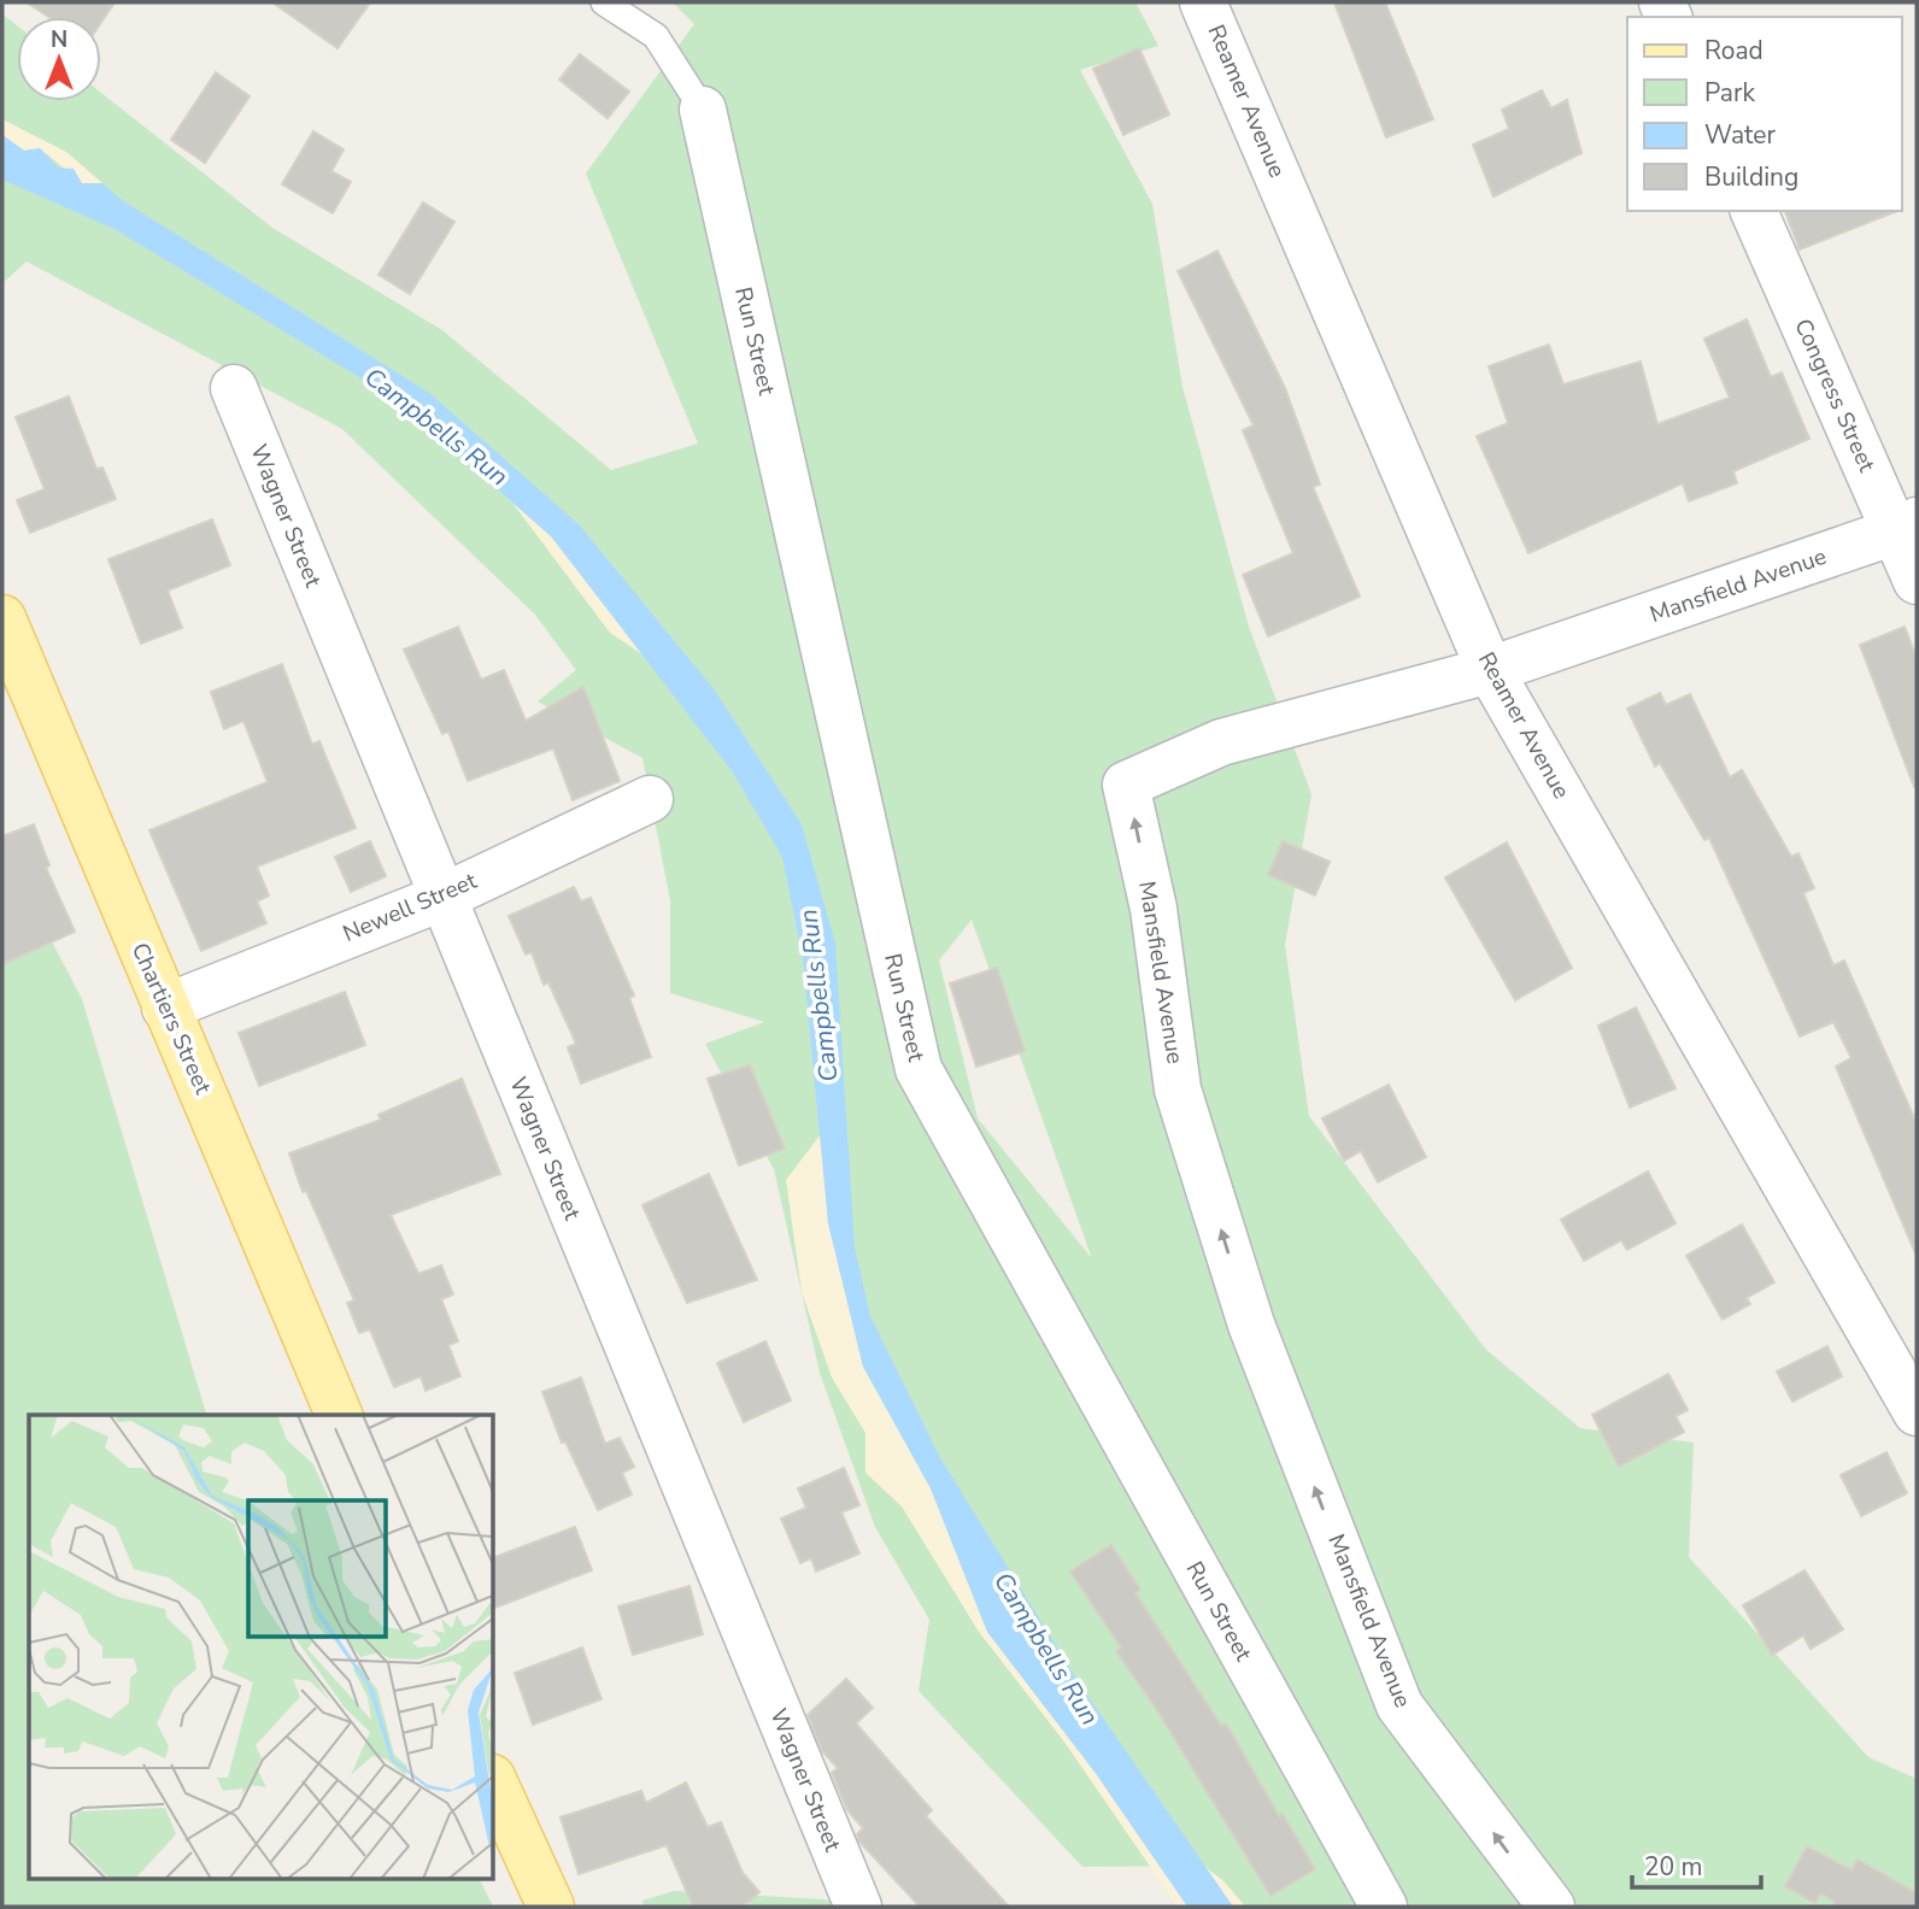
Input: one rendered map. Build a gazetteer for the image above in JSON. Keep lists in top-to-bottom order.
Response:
{
  "streets": {
    "main road": ["Chartiers Street"],
    "street": [
      "Reamer Avenue",
      "Run Street",
      "Congress Street",
      "Wagner Street",
      "Mansfield Avenue",
      "Newell Street"
    ]
  },
  "crossings": [
    ["Reamer Avenue", "Mansfield Avenue"],
    ["Congress Street", "Mansfield Avenue"],
    ["Wagner Street", "Newell Street"],
    ["Newell Street", "Chartiers Street"]
  ],
  "water": ["Campbells Run"],
  "legend": [
    "Road",
    "Park",
    "Water",
    "Building"
  ],
  "scale_bar": "20 m",
  "north": "top"
}
